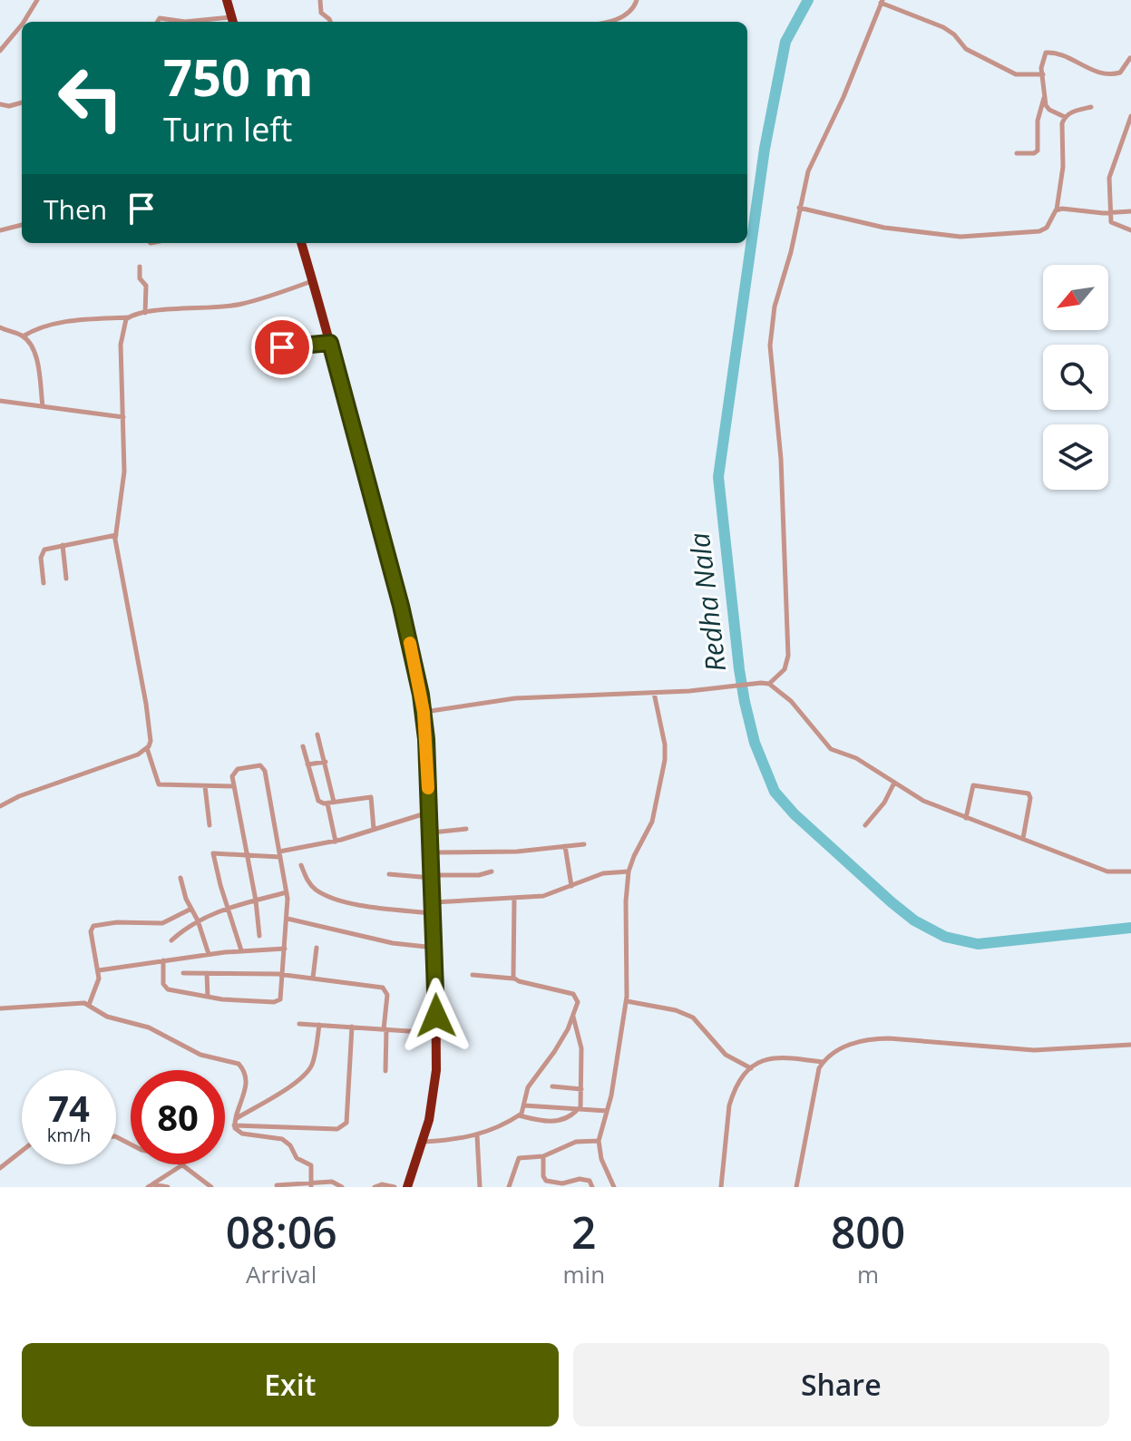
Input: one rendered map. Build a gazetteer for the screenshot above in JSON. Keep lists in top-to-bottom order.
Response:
{
  "water": ["Redha Nala"],
  "north": "bottom left",
  "page": {
    "turn": ["750 m", "Turn left"],
    "then": "Then",
    "speed": "74 km/h",
    "limit": "80",
    "eta": [
      "08:06",
      "Arrival",
      "2",
      "min",
      "800",
      "m"
    ],
    "buttons": ["Exit", "Share"]
  }
}
